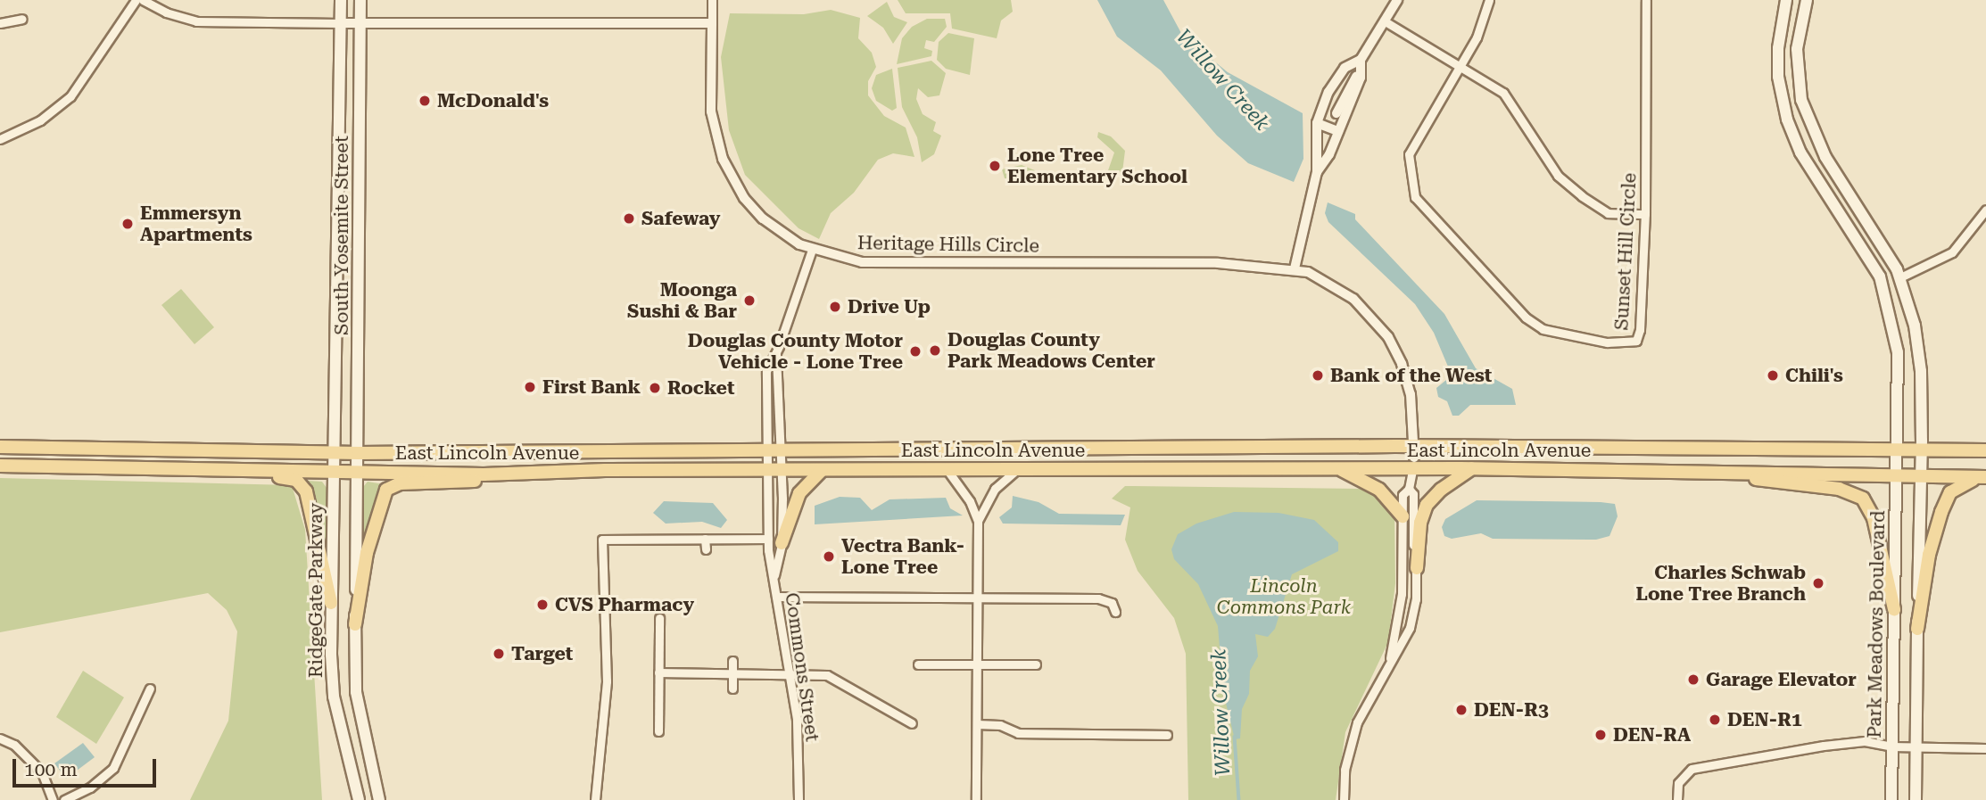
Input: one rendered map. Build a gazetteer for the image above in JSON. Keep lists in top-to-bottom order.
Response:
{
  "streets": {
    "main road": [
      "South Yosemite Street",
      "East Lincoln Avenue",
      "RidgeGate Parkway",
      "Park Meadows Boulevard"
    ],
    "street": ["Heritage Hills Circle", "Sunset Hill Circle", "Commons Street"]
  },
  "crossings": [
    ["South Yosemite Street", "East Lincoln Avenue"],
    ["South Yosemite Street", "RidgeGate Parkway"],
    ["Heritage Hills Circle", "East Lincoln Avenue"],
    ["Heritage Hills Circle", "Commons Street"],
    ["East Lincoln Avenue", "RidgeGate Parkway"],
    ["East Lincoln Avenue", "Park Meadows Boulevard"],
    ["East Lincoln Avenue", "Commons Street"]
  ],
  "water": ["Willow Creek"],
  "parks": ["Lincoln Commons Park"],
  "places": [
    "McDonald's",
    "Lone Tree Elementary School",
    "Safeway",
    "Emmersyn Apartments",
    "Moonga Sushi & Bar",
    "Drive Up",
    "Douglas County Park Meadows Center",
    "Douglas County Motor Vehicle - Lone Tree",
    "Bank of the West",
    "Chili's",
    "First Bank",
    "Rocket",
    "Vectra Bank- Lone Tree",
    "Charles Schwab Lone Tree Branch",
    "CVS Pharmacy",
    "Target",
    "Garage Elevator",
    "DEN-R3",
    "DEN-R1",
    "DEN-RA"
  ],
  "scale_bar": "100 m"
}
